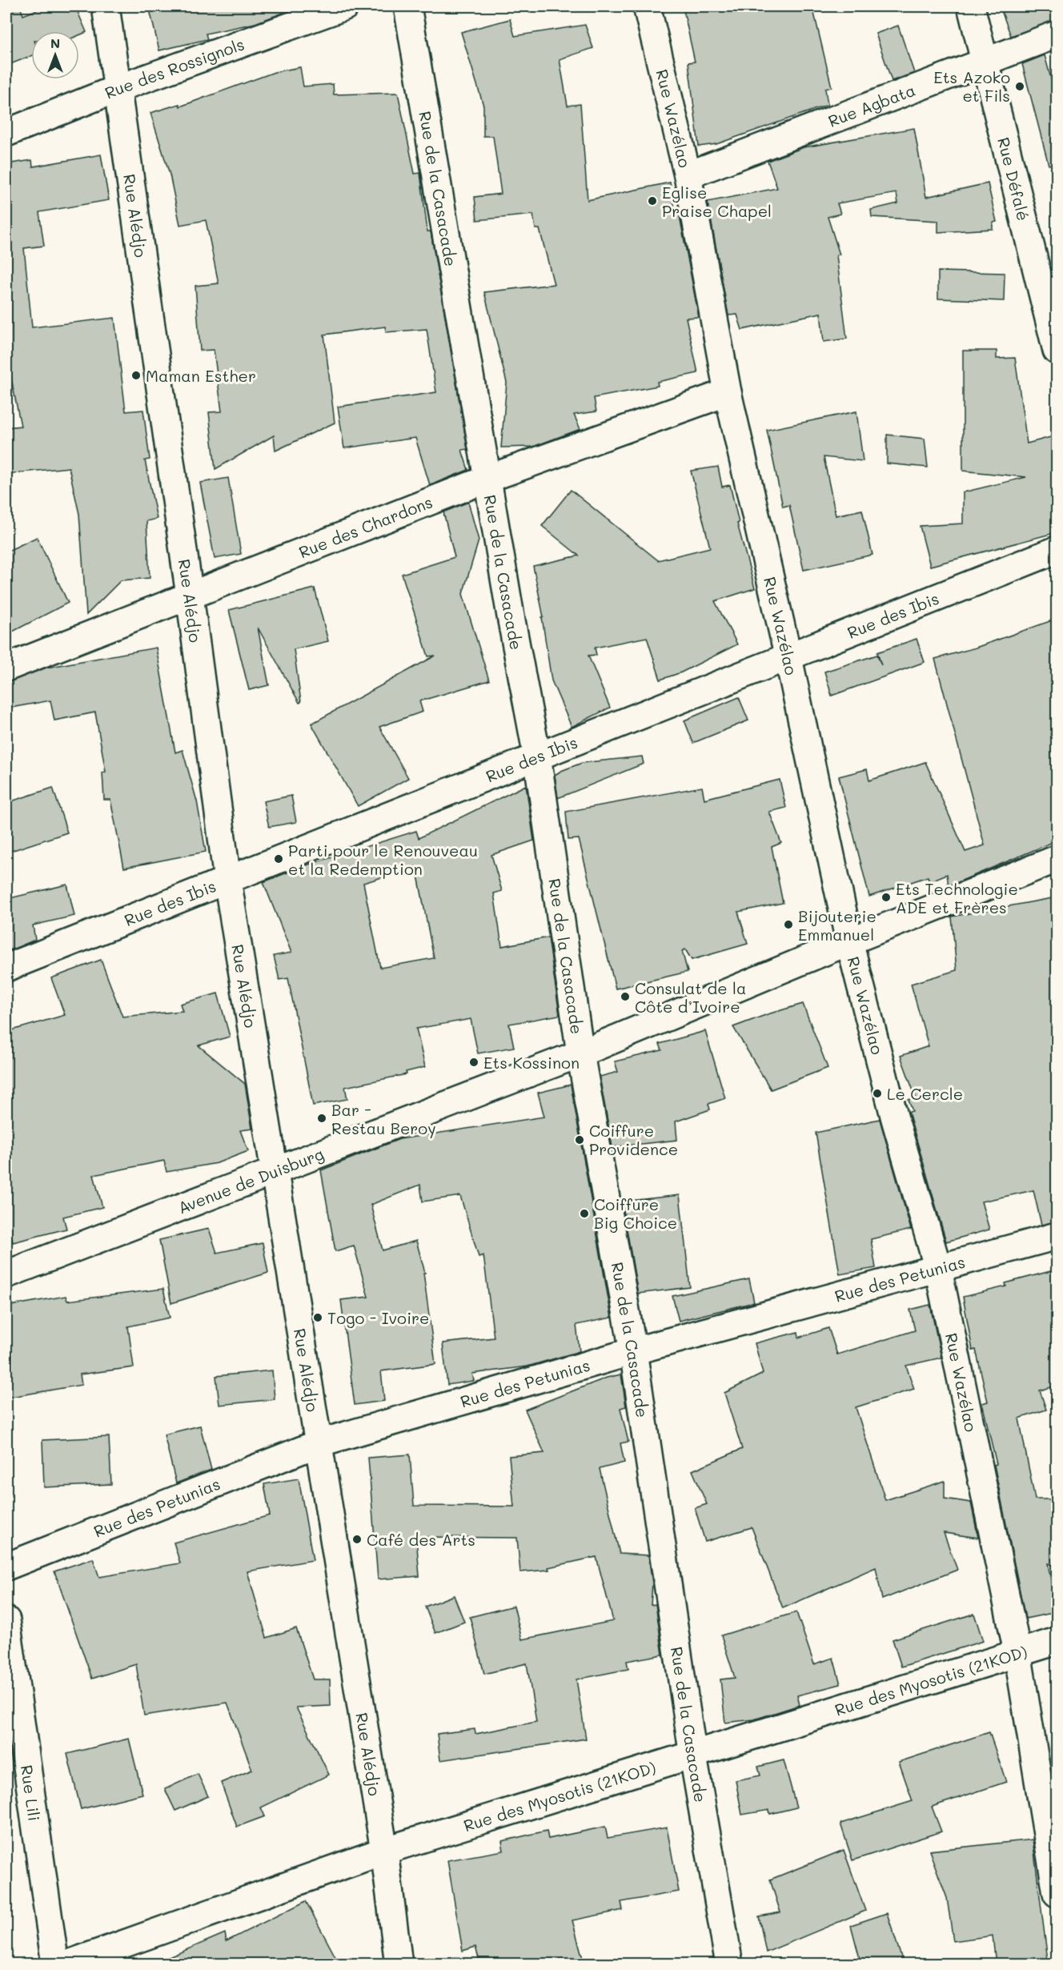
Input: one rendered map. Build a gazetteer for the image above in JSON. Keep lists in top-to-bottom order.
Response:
{
  "streets": {
    "street": [
      "Rue des Rossignols",
      "Rue Agbata",
      "Rue Wazélao",
      "Rue Défalé",
      "Rue de la Casacade",
      "Rue Alédjo",
      "Rue des Chardons",
      "Rue des Ibis",
      "Avenue de Duisburg",
      "Rue des Petunias",
      "Rue des Myosotis (21KOD)",
      "Rue Lili"
    ]
  },
  "crossings": [
    ["Rue des Rossignols", "Rue Alédjo"],
    ["Rue Agbata", "Rue Wazélao"],
    ["Rue Agbata", "Rue Défalé"],
    ["Rue Wazélao", "Rue des Chardons"],
    ["Rue Wazélao", "Rue des Ibis"],
    ["Rue Wazélao", "Avenue de Duisburg"],
    ["Rue Wazélao", "Rue des Petunias"],
    ["Rue Wazélao", "Rue des Myosotis (21KOD)"],
    ["Rue de la Casacade", "Rue des Chardons"],
    ["Rue de la Casacade", "Rue des Ibis"],
    ["Rue de la Casacade", "Avenue de Duisburg"],
    ["Rue de la Casacade", "Rue des Petunias"],
    ["Rue de la Casacade", "Rue des Myosotis (21KOD)"],
    ["Rue Alédjo", "Rue des Chardons"],
    ["Rue Alédjo", "Rue des Ibis"],
    ["Rue Alédjo", "Avenue de Duisburg"],
    ["Rue Alédjo", "Rue des Petunias"],
    ["Rue Alédjo", "Rue des Myosotis (21KOD)"]
  ],
  "places": [
    "Ets Azoko et Fils",
    "Eglise Praise Chapel",
    "Maman Esther",
    "Parti pour le Renouveau et la Redemption",
    "Ets Technologie ADE et Frères",
    "Bijouterie Emmanuel",
    "Consulat de la Côte d’Ivoire",
    "Ets Kossinon",
    "Le Cercle",
    "Bar - Restau Beroy",
    "Coiffure Providence",
    "Coiffure Big Choice",
    "Togo - Ivoire",
    "Café des Arts"
  ],
  "north": "top"
}
